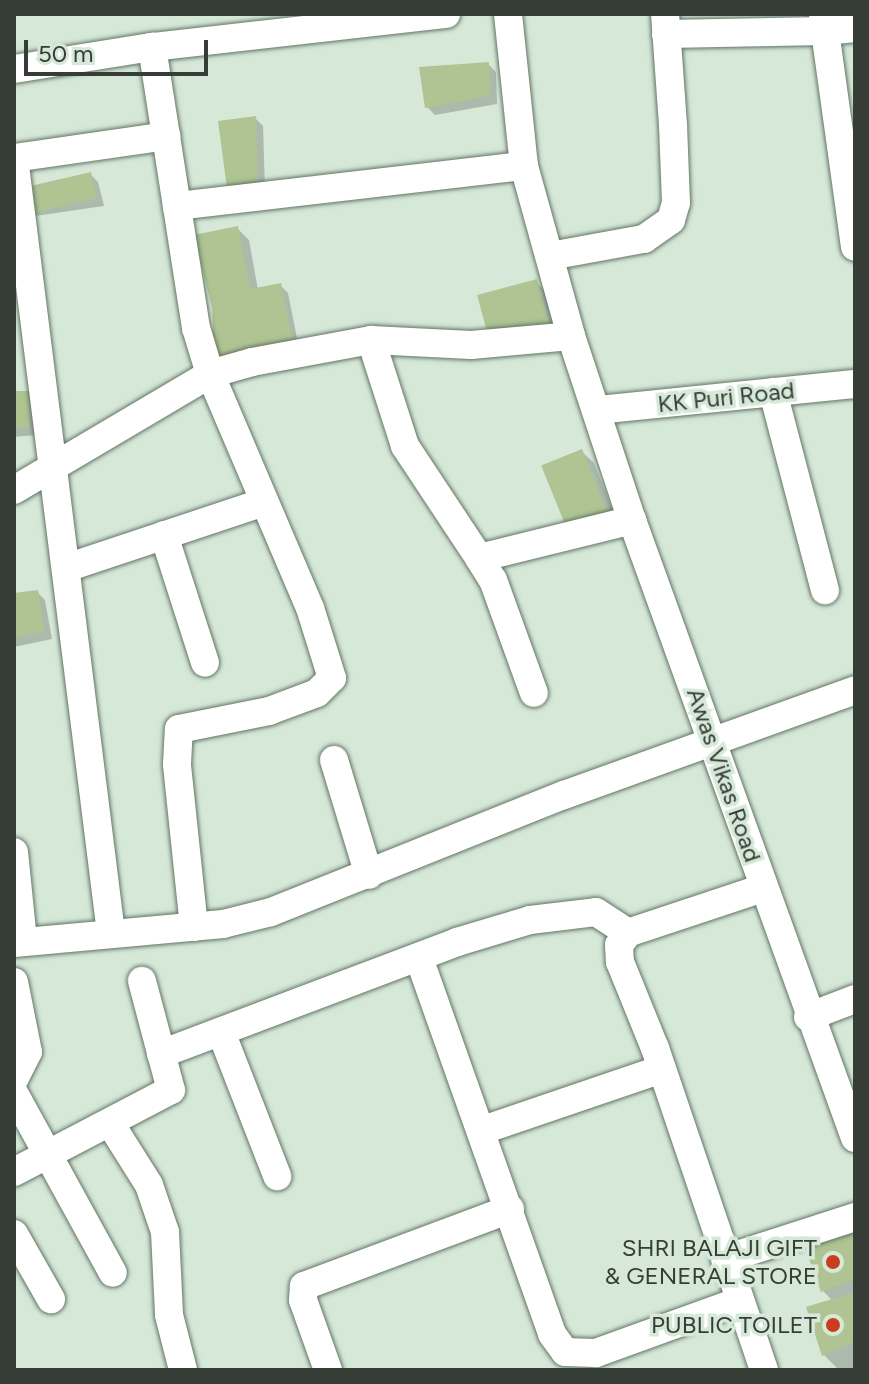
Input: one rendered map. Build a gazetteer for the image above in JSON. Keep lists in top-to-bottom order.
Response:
{
  "streets": {
    "street": ["KK Puri Road", "Awas Vikas Road"]
  },
  "crossings": [
    ["KK Puri Road", "Awas Vikas Road"]
  ],
  "places": ["SHRI BALAJI GIFT & GENERAL STORE", "PUBLIC TOILET"],
  "scale_bar": "50 m"
}
